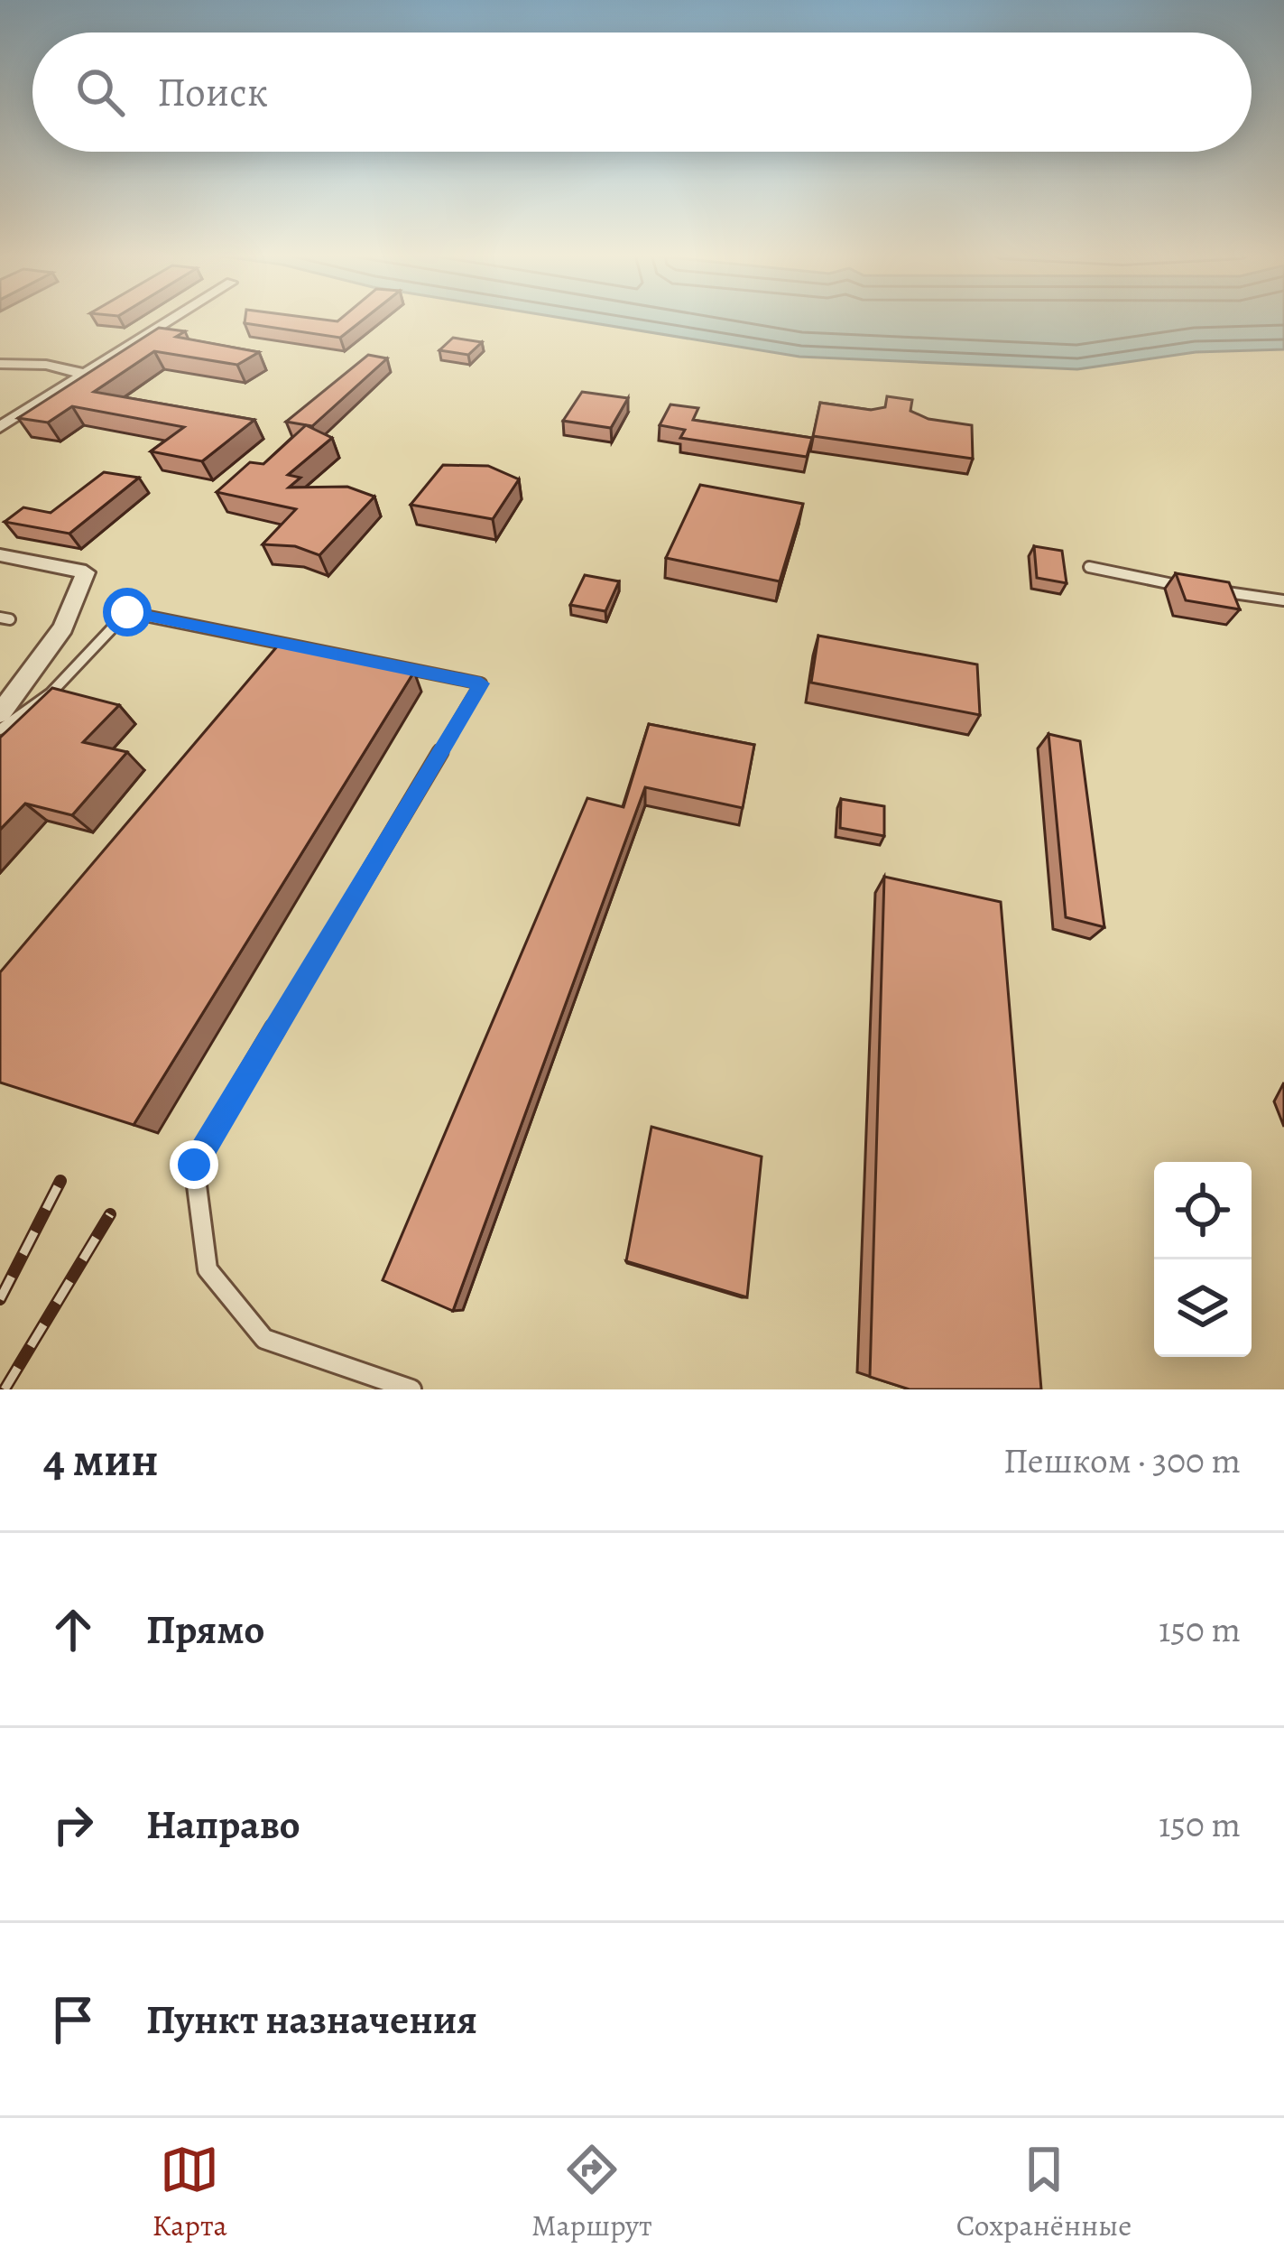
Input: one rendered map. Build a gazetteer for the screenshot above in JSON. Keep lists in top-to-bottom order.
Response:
{
  "page": {
    "search": "Поиск",
    "heading": ["4 мин", "Пешком · 300 m"],
    "list": [
      ["Прямо", "150 m"],
      ["Направо", "150 m"],
      "Пункт назначения"
    ],
    "nav": ["Карта", "Маршрут", "Сохранённые"]
  }
}
